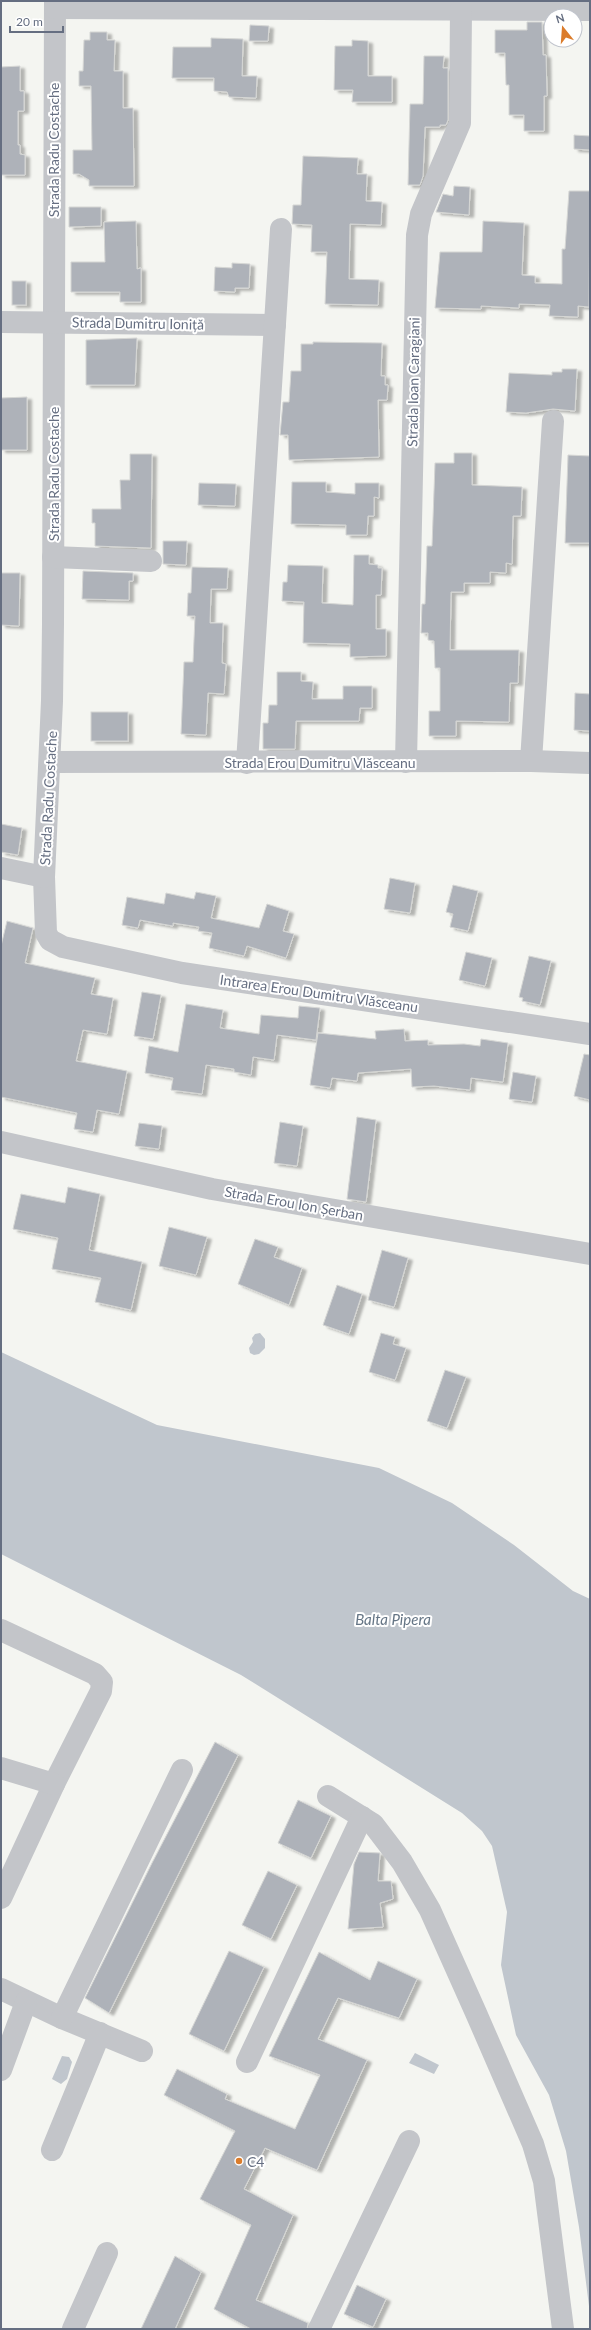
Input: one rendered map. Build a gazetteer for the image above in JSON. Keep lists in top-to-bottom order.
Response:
{
  "streets": {
    "street": [
      "Strada Radu Costache",
      "Strada Dumitru Ioniță",
      "Strada Ioan Caragiani",
      "Strada Erou Dumitru Vlăsceanu",
      "Intrarea Erou Dumitru Vlăsceanu",
      "Strada Erou Ion Șerban"
    ]
  },
  "crossings": [
    ["Strada Radu Costache", "Strada Dumitru Ioniță"],
    ["Strada Radu Costache", "Strada Erou Dumitru Vlăsceanu"],
    ["Strada Radu Costache", "Intrarea Erou Dumitru Vlăsceanu"],
    ["Strada Ioan Caragiani", "Strada Erou Dumitru Vlăsceanu"]
  ],
  "water": ["Balta Pipera"],
  "places": ["C4"],
  "scale_bar": "20 m",
  "north": "top"
}
